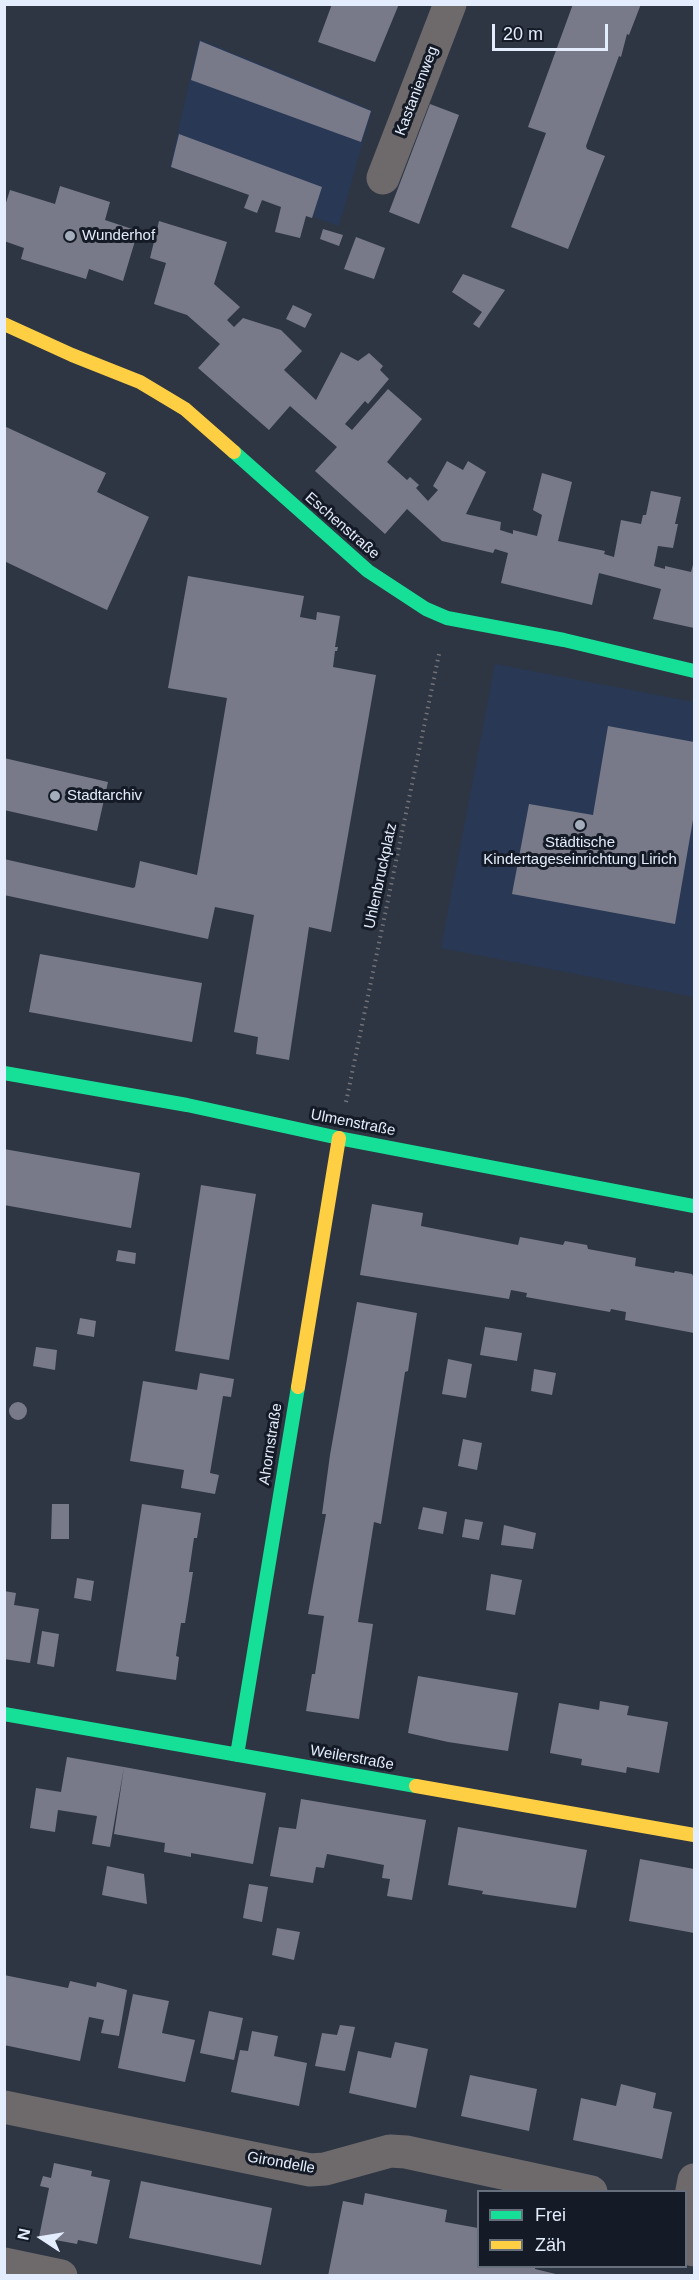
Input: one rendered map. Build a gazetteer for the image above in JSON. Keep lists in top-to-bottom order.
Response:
{
  "streets": {
    "street": [
      "Kastanienweg",
      "Eschenstraße",
      "Ulmenstraße",
      "Ahornstraße",
      "Weilerstraße",
      "Girondelle"
    ],
    "path": ["Uhlenbruckplatz"]
  },
  "crossings": [
    ["Eschenstraße", "Uhlenbruckplatz"],
    ["Uhlenbruckplatz", "Ulmenstraße"],
    ["Uhlenbruckplatz", "Ahornstraße"],
    ["Ulmenstraße", "Ahornstraße"],
    ["Ahornstraße", "Weilerstraße"]
  ],
  "places": ["Wunderhof", "Stadtarchiv", "Städtische Kindertageseinrichtung Lirich"],
  "legend": ["Frei", "Zäh"],
  "scale_bar": "20 m",
  "north": "left"
}
